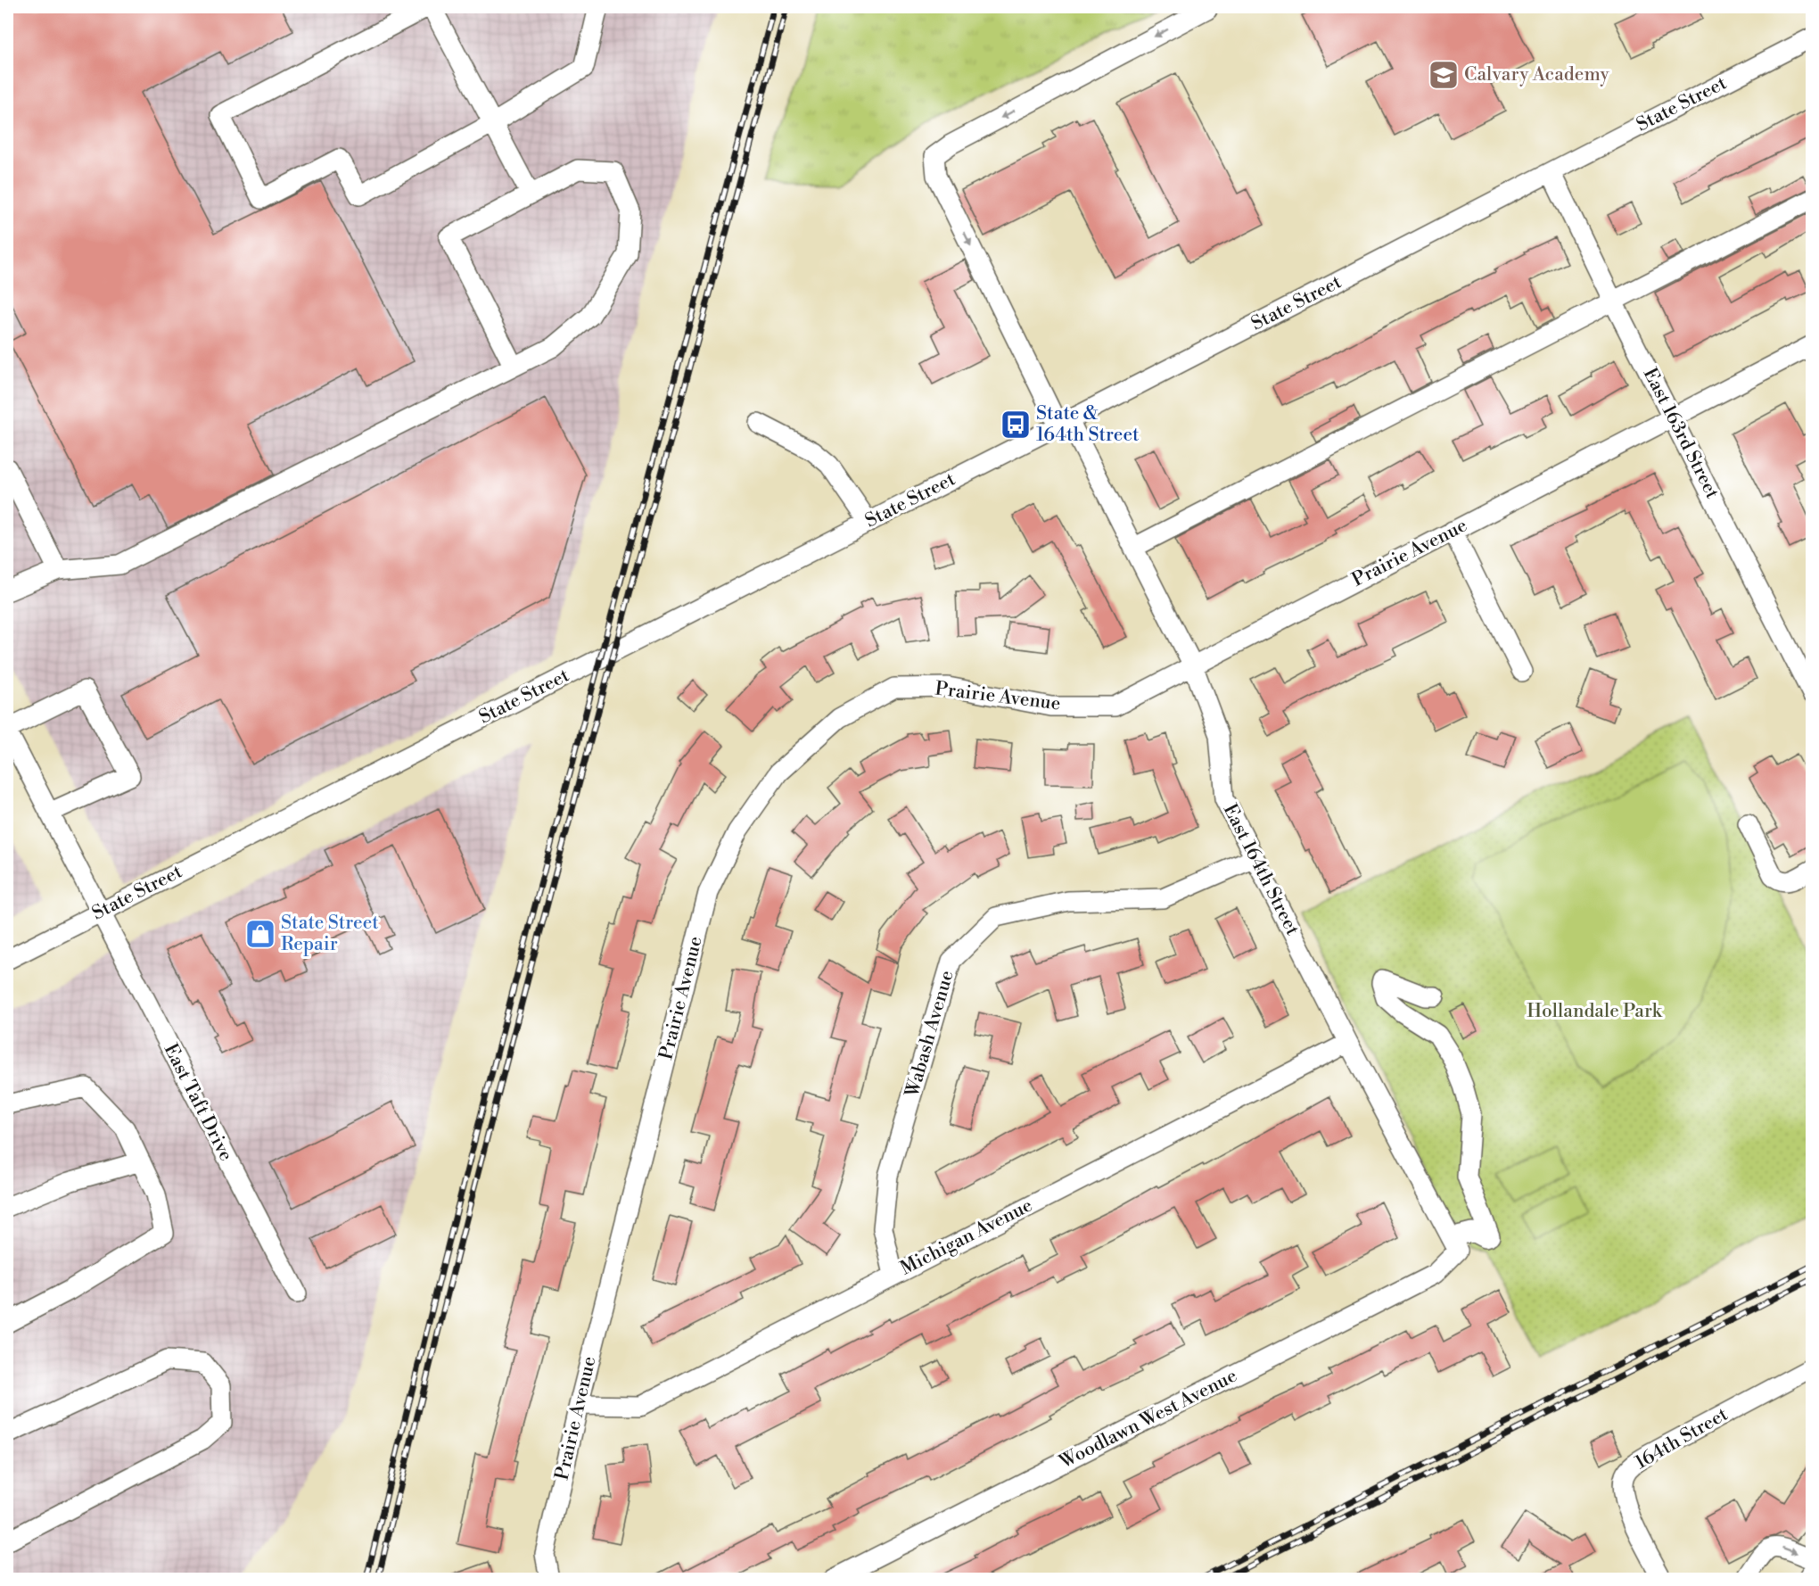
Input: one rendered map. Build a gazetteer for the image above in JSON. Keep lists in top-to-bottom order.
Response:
{
  "streets": {
    "street": [
      "State Street",
      "East 163rd Street",
      "Prairie Avenue",
      "East 164th Street",
      "Wabash Avenue",
      "East Taft Drive",
      "Michigan Avenue",
      "Woodlawn West Avenue",
      "164th Street"
    ]
  },
  "crossings": [
    ["State Street", "East 163rd Street"],
    ["State Street", "East 164th Street"],
    ["State Street", "East Taft Drive"],
    ["East 163rd Street", "Prairie Avenue"],
    ["Prairie Avenue", "East 164th Street"],
    ["Prairie Avenue", "Michigan Avenue"],
    ["East 164th Street", "Wabash Avenue"],
    ["East 164th Street", "Michigan Avenue"],
    ["East 164th Street", "Woodlawn West Avenue"],
    ["Wabash Avenue", "Michigan Avenue"]
  ],
  "parks": ["Hollandale Park"],
  "places": {
    "school or university": ["Calvary Academy"],
    "bus stop": ["State & 164th Street"],
    "shop": ["State Street Repair"]
  }
}
